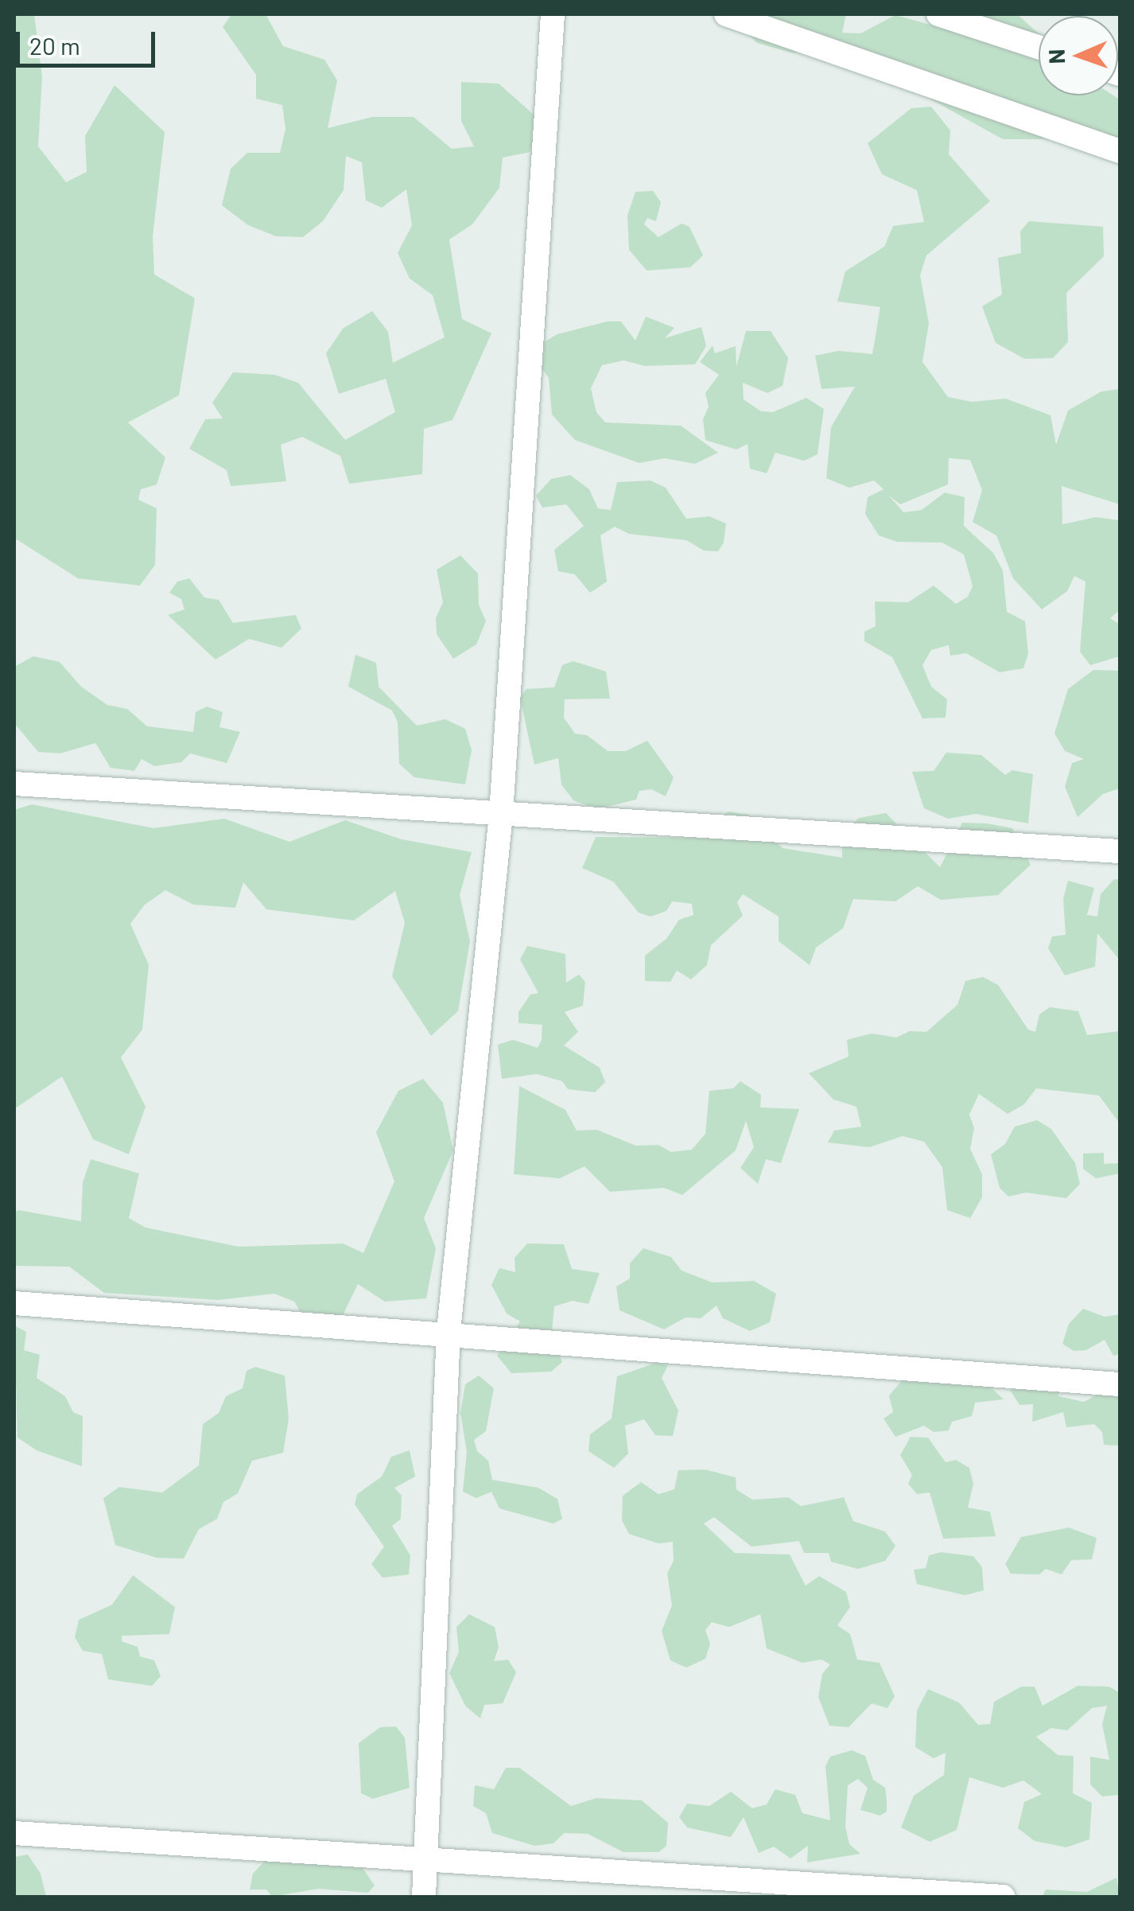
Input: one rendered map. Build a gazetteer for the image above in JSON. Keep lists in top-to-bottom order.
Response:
{
  "scale_bar": "20 m",
  "north": "left"
}
